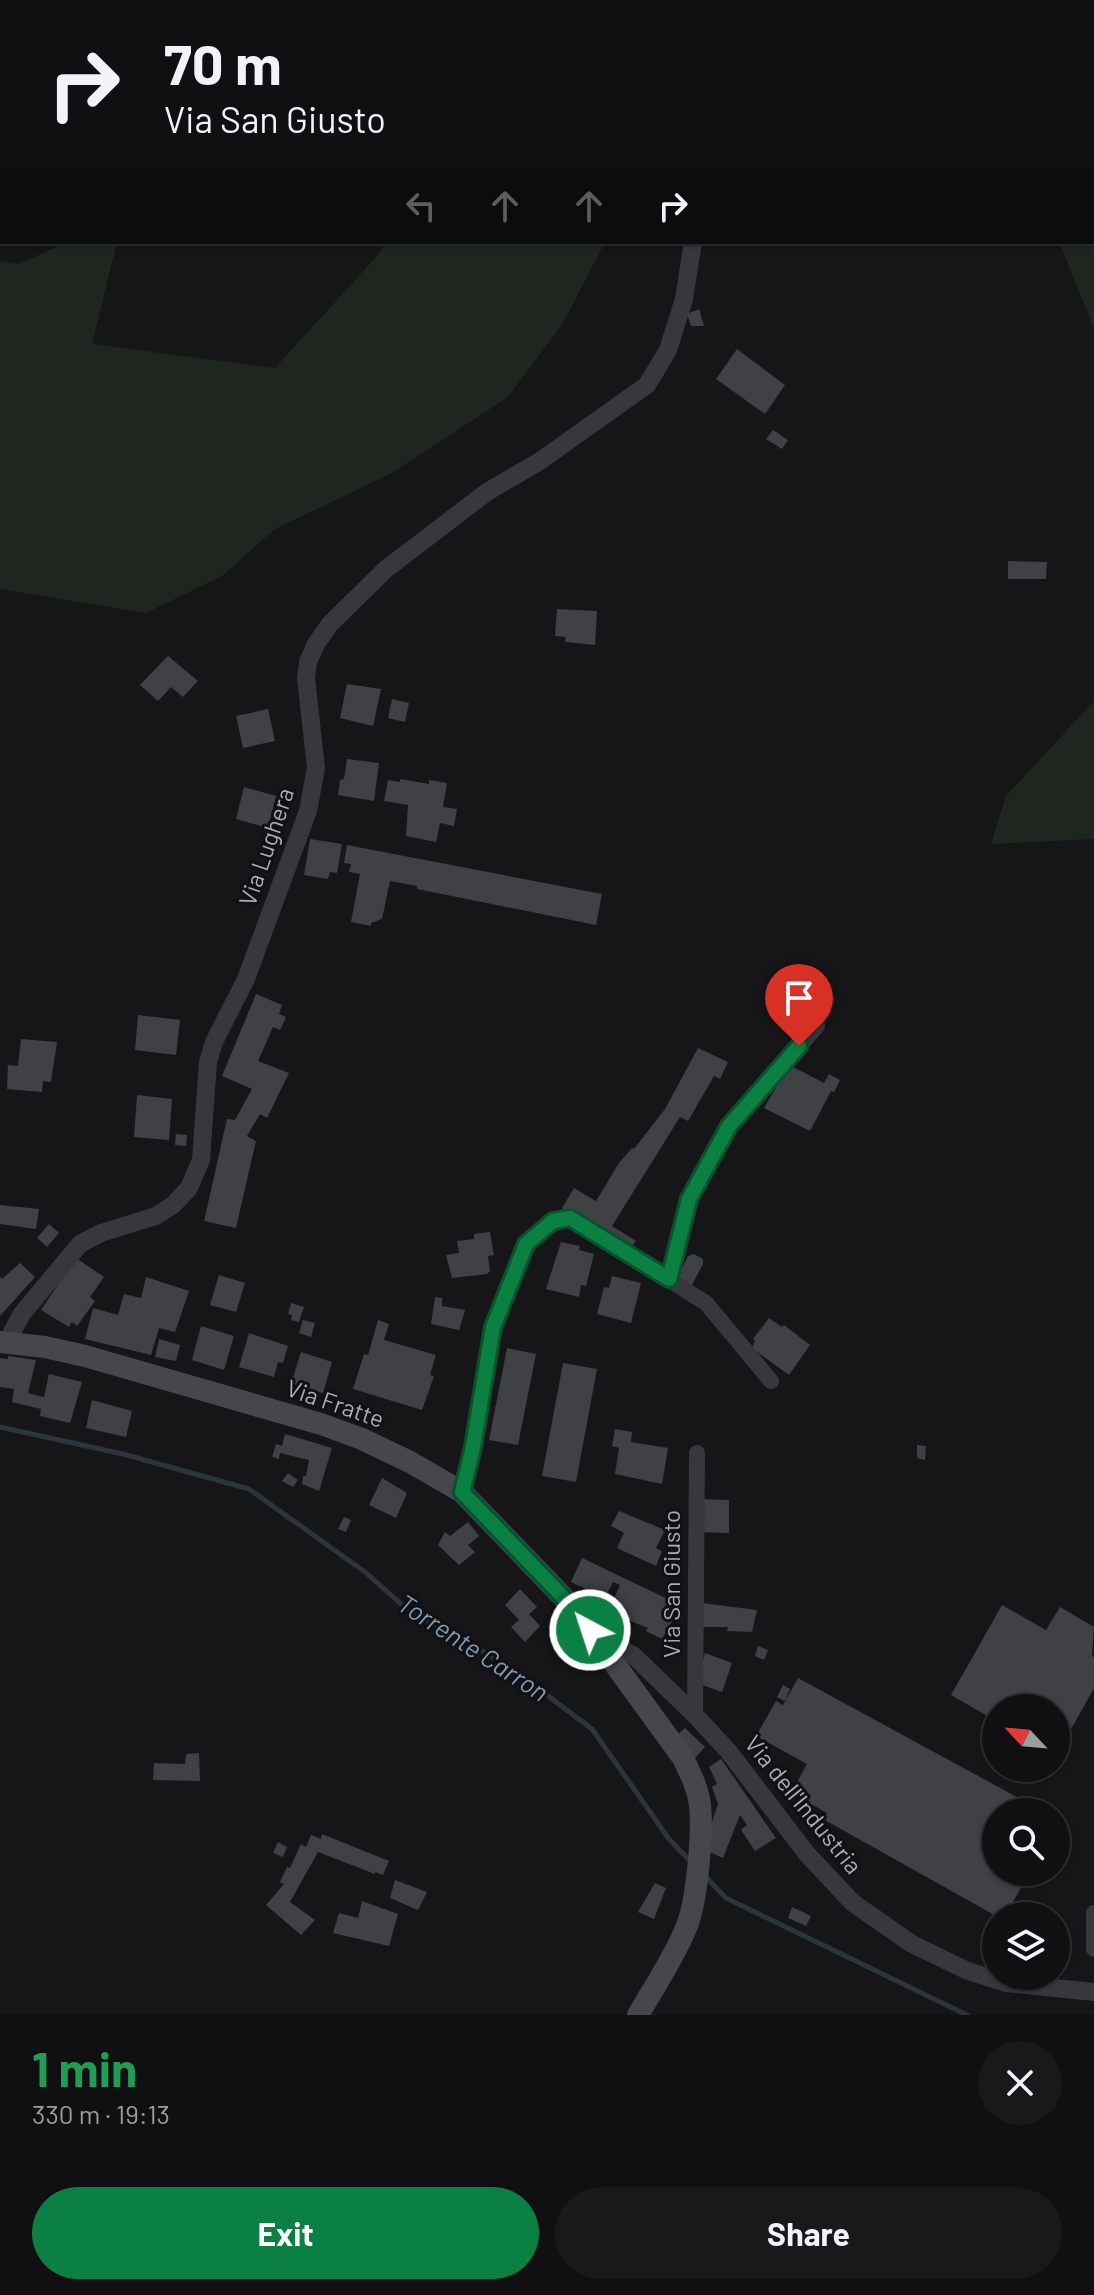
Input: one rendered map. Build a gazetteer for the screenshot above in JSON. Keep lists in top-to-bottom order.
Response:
{
  "streets": {
    "main road": ["Via Fratte"],
    "street": ["Via Lughera", "Via San Giusto", "Via dell'Industria"]
  },
  "crossings": [
    ["Via Lughera", "Via Fratte"],
    ["Via Fratte", "Via dell'Industria"],
    ["Via San Giusto", "Via dell'Industria"]
  ],
  "water": ["Torrente Carron"],
  "north": "top left",
  "page": {
    "turn": ["70 m", "Via San Giusto"],
    "heading": ["1 min", "330 m · 19:13"],
    "buttons": ["Exit", "Share"]
  }
}
